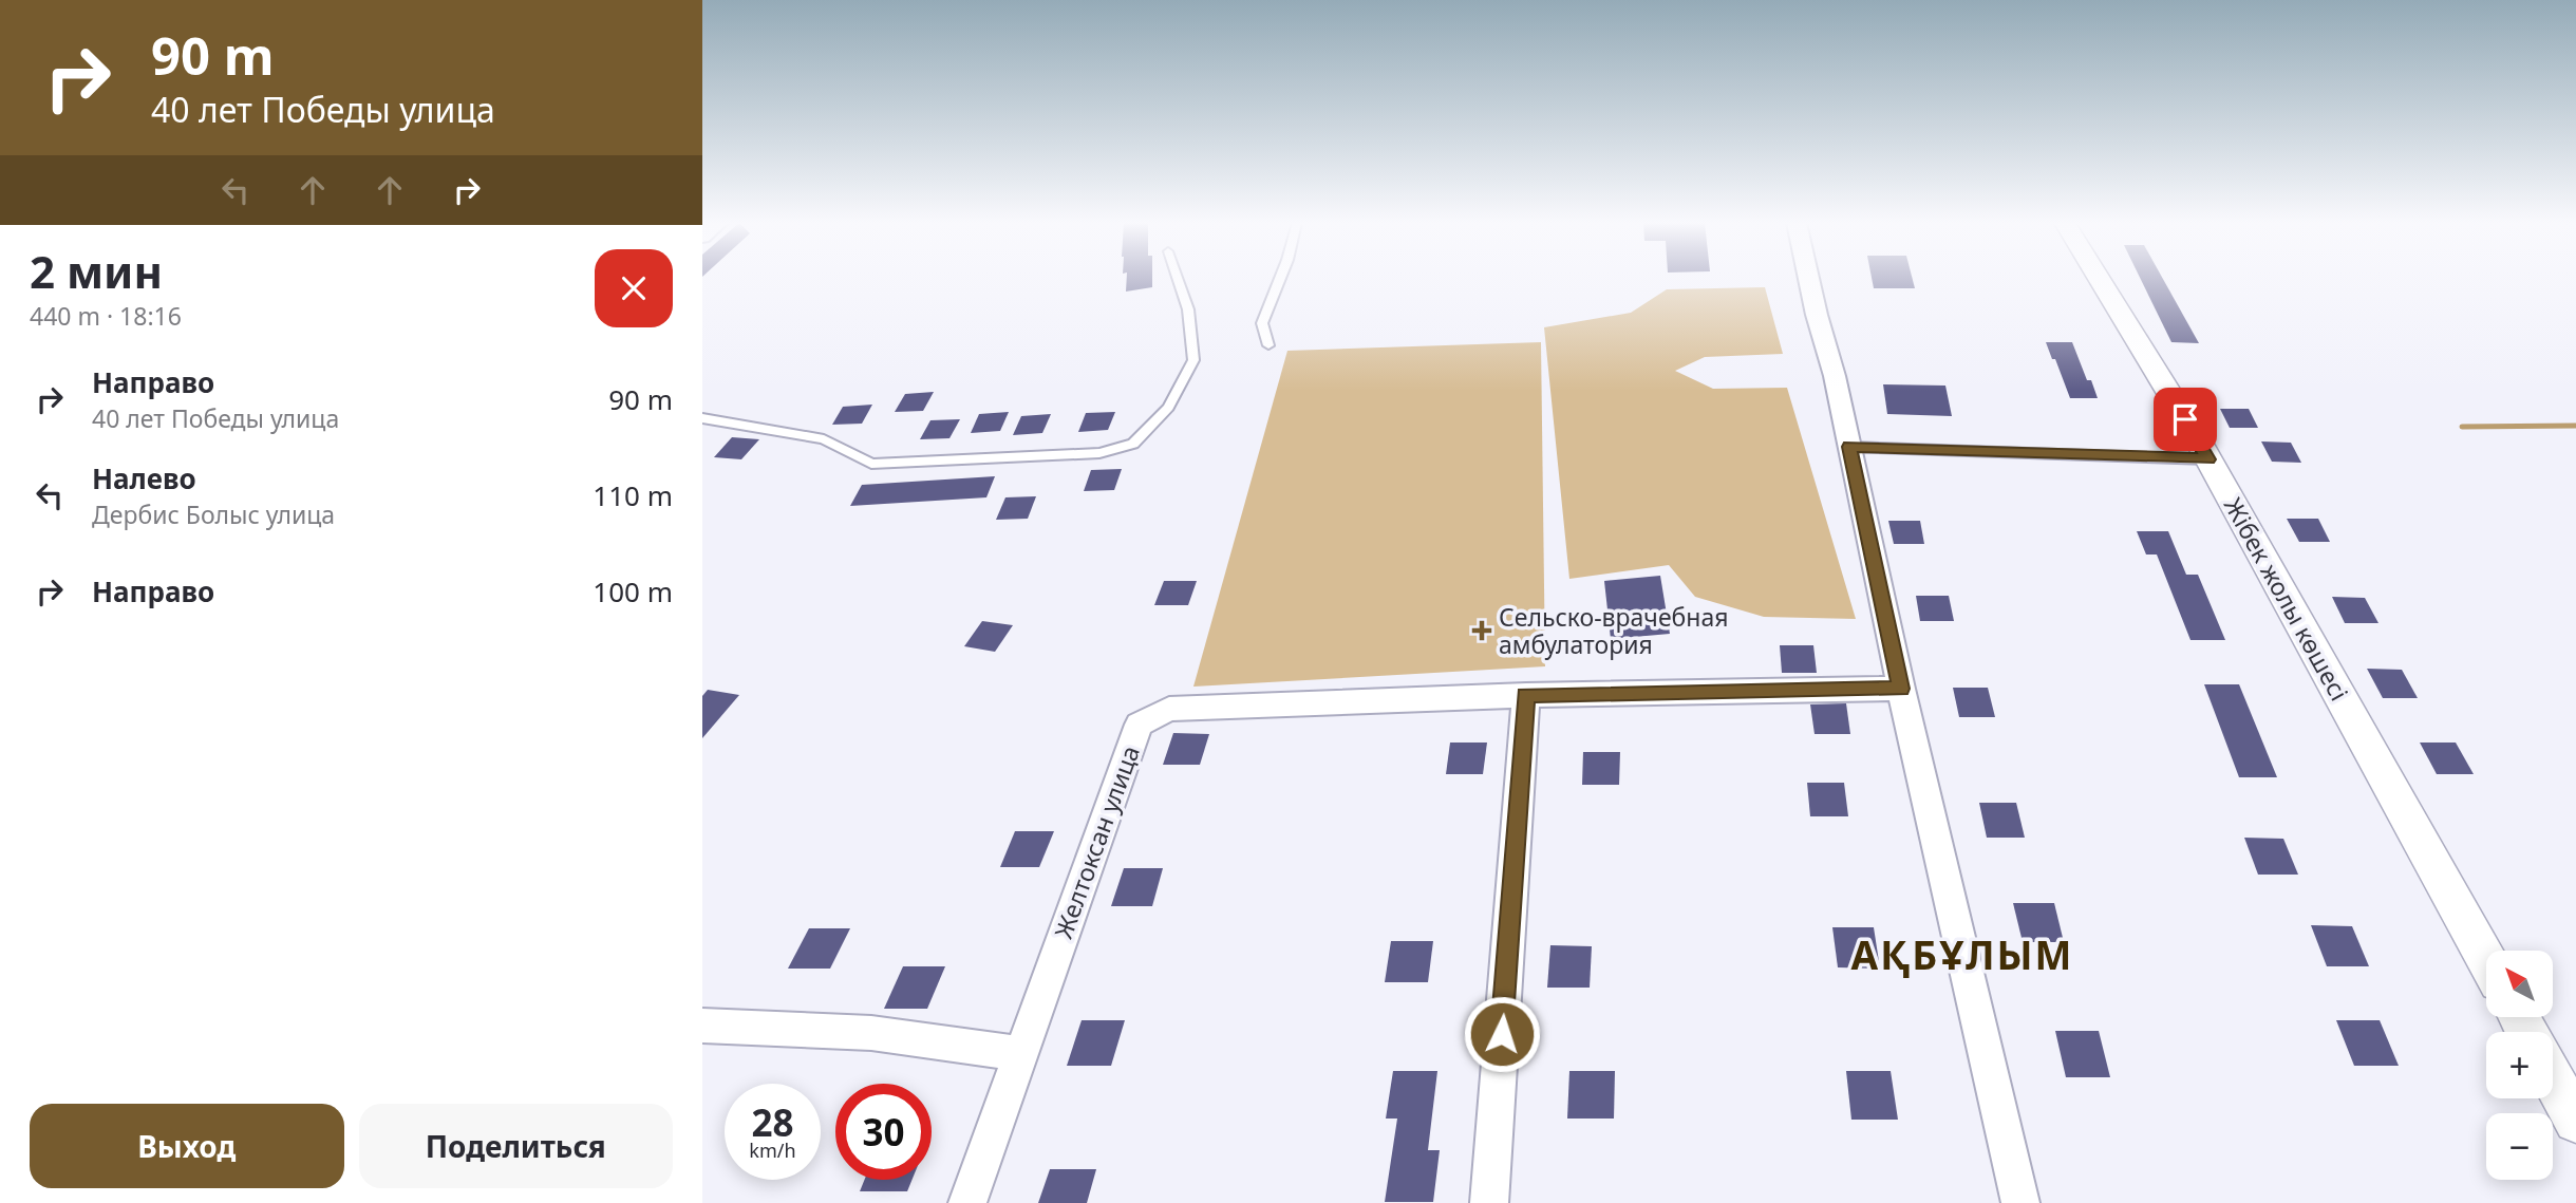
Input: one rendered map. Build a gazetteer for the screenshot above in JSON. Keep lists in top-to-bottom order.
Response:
{
  "streets": {
    "street": ["Жібек жолы көшесі", "Желтоксан улица"]
  },
  "districts": ["АҚБҰЛЫМ"],
  "places": {
    "health": ["Сельско-врачебная амбулатория"]
  },
  "north": "top left",
  "page": {
    "turn": ["90 m", "40 лет Победы улица"],
    "heading": ["2 мин", "440 m · 18:16"],
    "list": [
      {
        "name": "Направо",
        "note": "40 лет Победы улица",
        "value": "90 m"
      },
      {
        "name": "Налево",
        "note": "Дербис Болыс улица",
        "value": "110 m"
      },
      {
        "name": "Направо",
        "value": "100 m"
      }
    ],
    "map_buttons": ["+", "−"],
    "speed": "28 km/h",
    "limit": "30",
    "buttons": ["Выход", "Поделиться"]
  }
}
